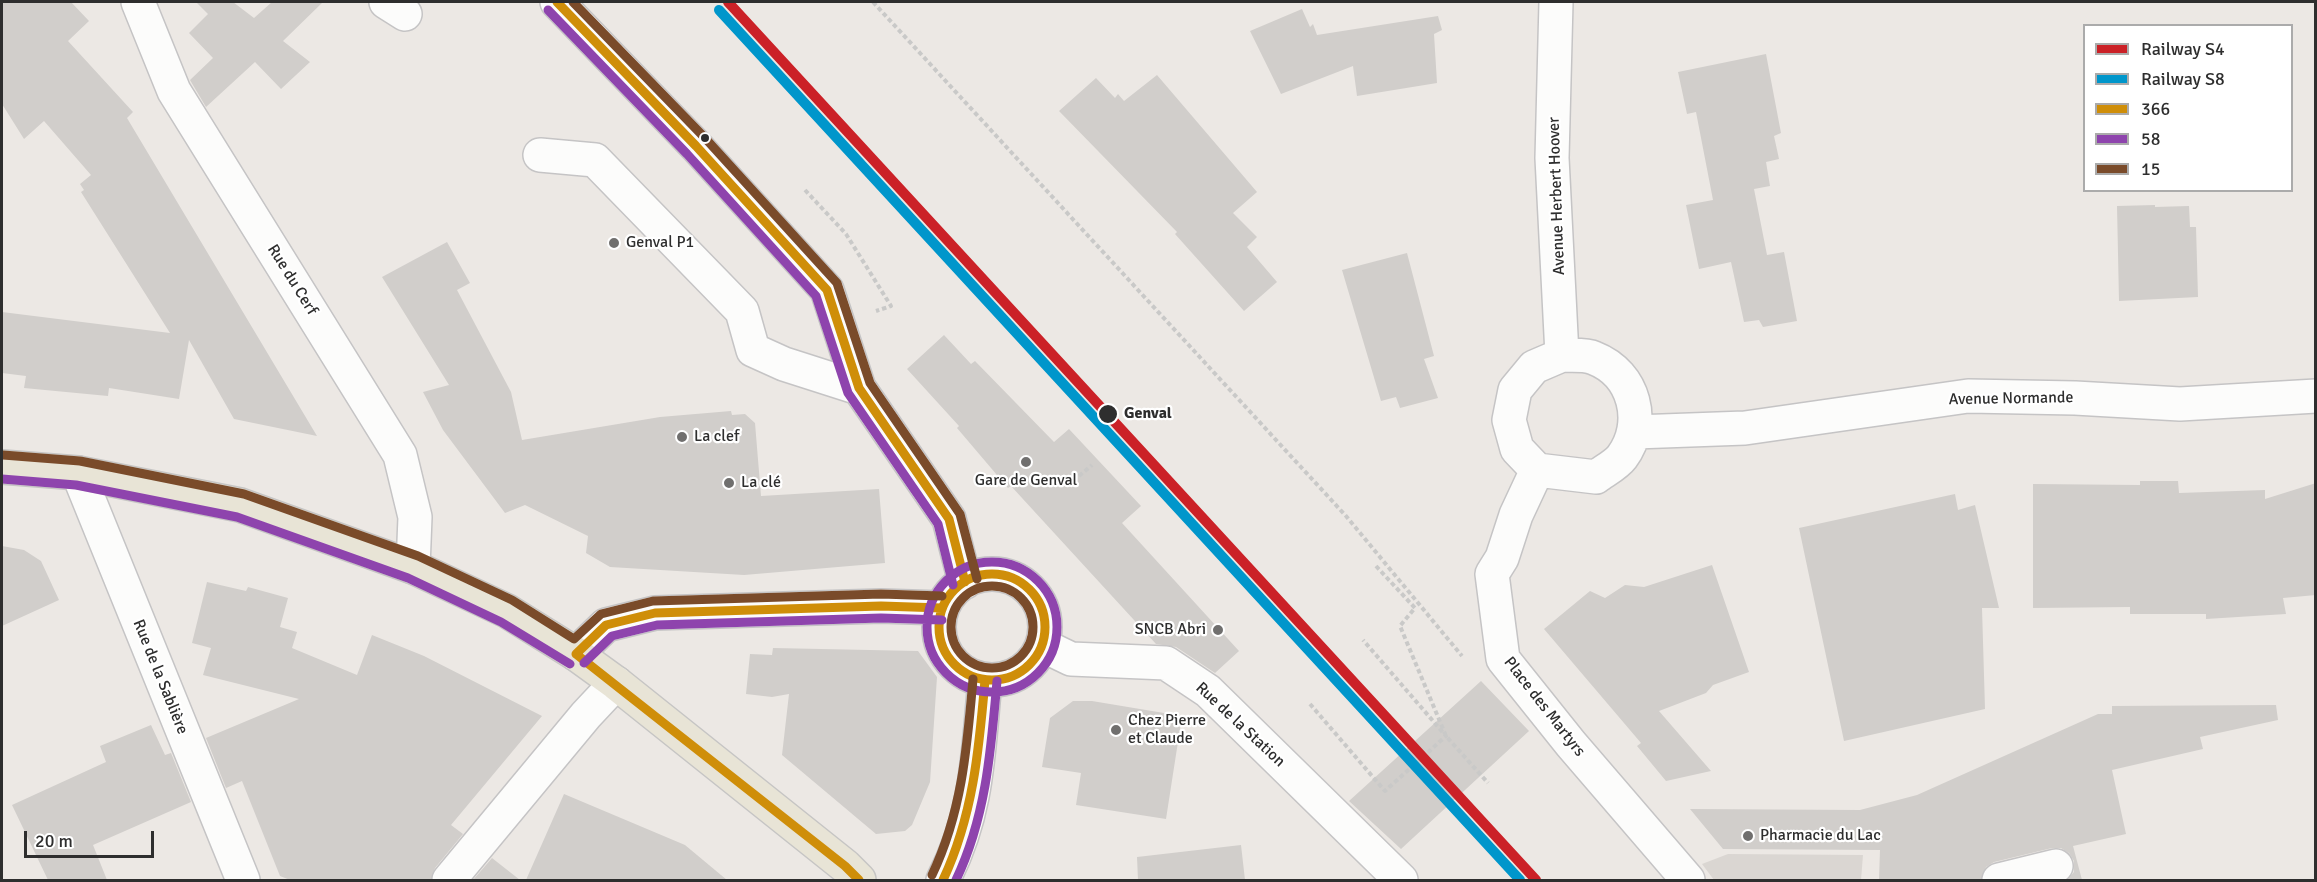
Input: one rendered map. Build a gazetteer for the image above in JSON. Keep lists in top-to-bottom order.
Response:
{
  "streets": {
    "street": [
      "Avenue Herbert Hoover",
      "Rue du Cerf",
      "Avenue Normande",
      "Rue de la Sablière",
      "Place des Martyrs",
      "Rue de la Station"
    ]
  },
  "crossings": [
    ["Avenue Herbert Hoover", "Avenue Normande"],
    ["Avenue Herbert Hoover", "Place des Martyrs"],
    ["Avenue Normande", "Place des Martyrs"]
  ],
  "places": [
    "Genval P1",
    "Genval",
    "La clef",
    "Gare de Genval",
    "La clé",
    "SNCB Abri",
    "Chez Pierre et Claude",
    "Pharmacie du Lac"
  ],
  "lines": [
    "rail line S4",
    "transit line 366",
    "transit line 15",
    "rail line S8",
    "transit line 58"
  ],
  "legend": [
    "Railway S4",
    "Railway S8",
    "366",
    "58",
    "15"
  ],
  "scale_bar": "20 m"
}
